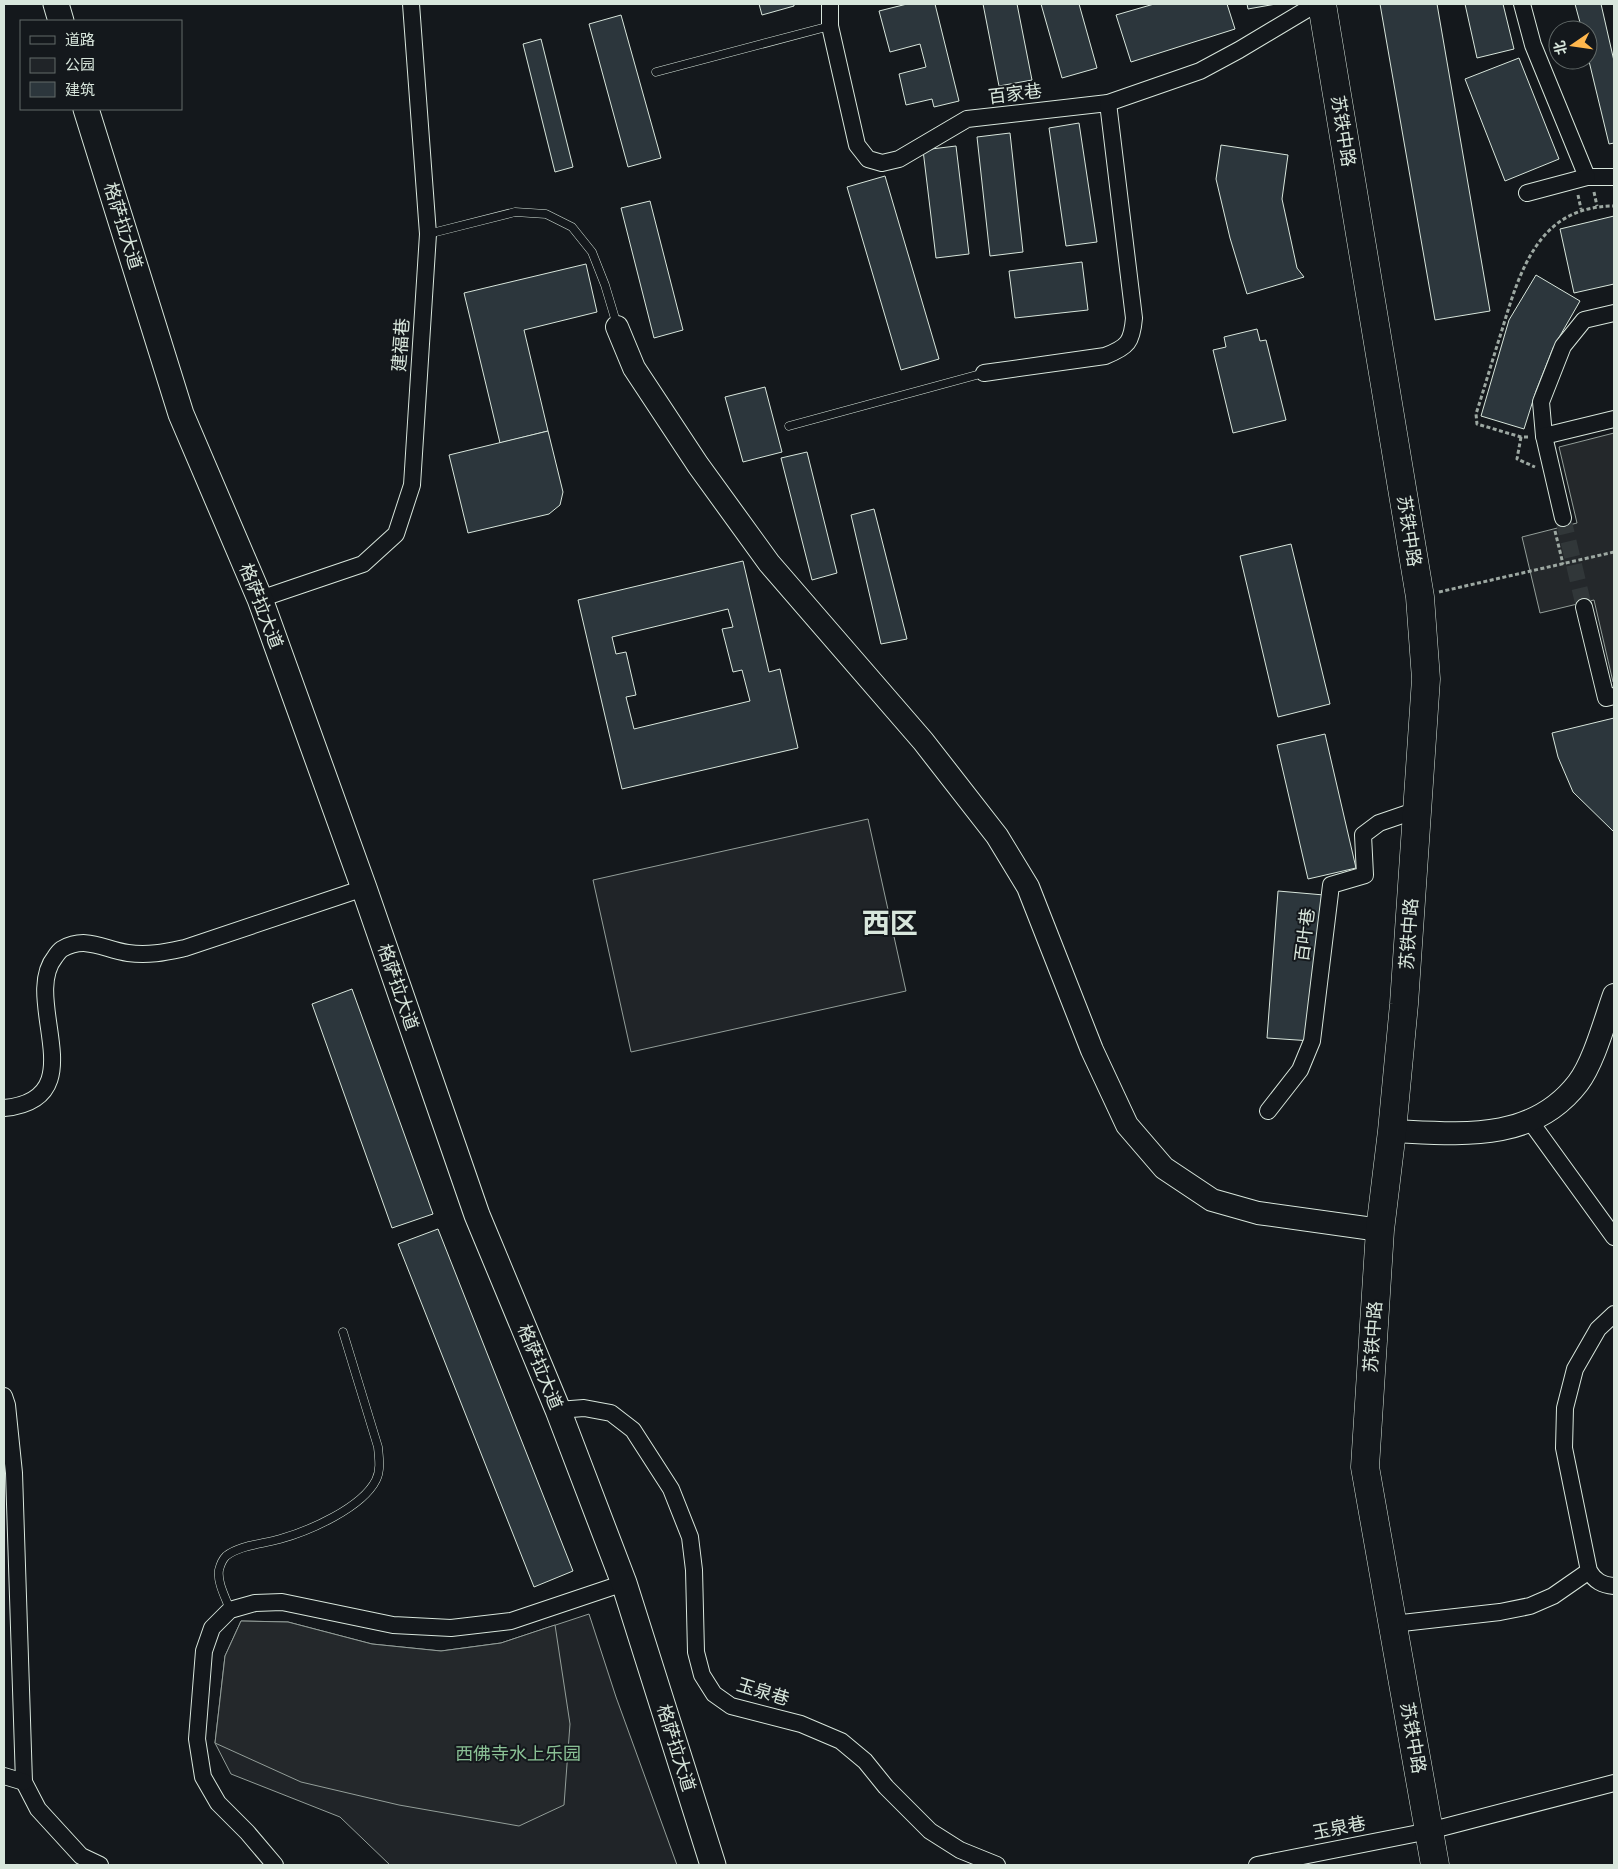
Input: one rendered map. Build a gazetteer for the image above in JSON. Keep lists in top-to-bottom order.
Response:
{
  "streets": {
    "highway": ["苏铁中路"],
    "main road": ["格萨拉大道"],
    "street": [
      "百家巷",
      "建福巷",
      "百叶巷",
      "玉泉巷"
    ]
  },
  "crossings": [
    ["苏铁中路", "百叶巷"],
    ["苏铁中路", "玉泉巷"],
    ["格萨拉大道", "建福巷"],
    ["格萨拉大道", "玉泉巷"]
  ],
  "districts": ["西区"],
  "parks": ["西佛寺水上乐园"],
  "legend": ["道路", "公园", "建筑"],
  "north": "left"
}
